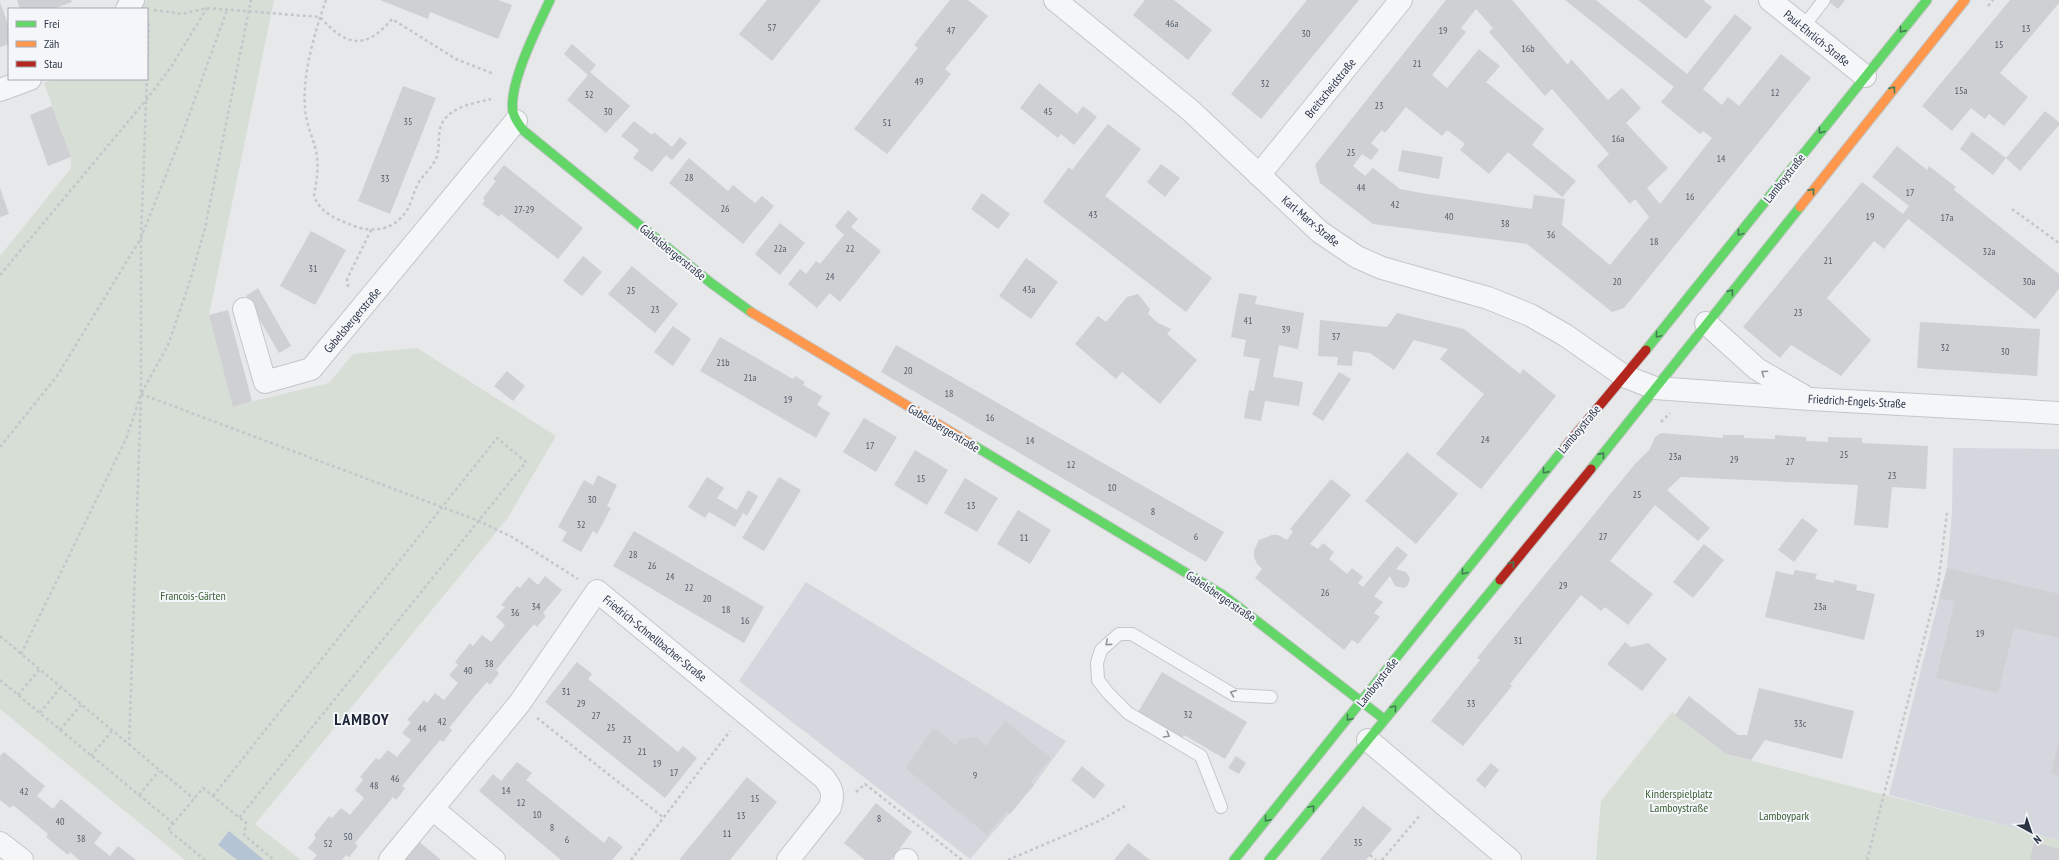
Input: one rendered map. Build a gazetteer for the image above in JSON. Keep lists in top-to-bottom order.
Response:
{
  "streets": {
    "main road": ["Lamboystraße", "Gabelsbergerstraße"],
    "street": [
      "Paul-Ehrlich-Straße",
      "Breitscheidstraße",
      "Karl-Marx-Straße",
      "Friedrich-Engels-Straße",
      "Friedrich-Schnellbacher-Straße"
    ]
  },
  "crossings": [
    ["Paul-Ehrlich-Straße", "Lamboystraße"],
    ["Breitscheidstraße", "Karl-Marx-Straße"],
    ["Lamboystraße", "Karl-Marx-Straße"],
    ["Lamboystraße", "Gabelsbergerstraße"],
    ["Karl-Marx-Straße", "Friedrich-Engels-Straße"]
  ],
  "districts": ["LAMBOY"],
  "parks": ["Francois-Gärten", "Kinderspielplatz Lamboystraße", "Lamboypark"],
  "house_numbers": [
    "46a",
    "57",
    "13",
    "47",
    "19",
    "30",
    "15",
    "16b",
    "21",
    "49",
    "32",
    "15a",
    "12",
    "32",
    "23",
    "30",
    "45",
    "35",
    "51",
    "16a",
    "25",
    "14",
    "28",
    "33",
    "44",
    "17",
    "16",
    "42",
    "26",
    "27-29",
    "43",
    "40",
    "19",
    "17a",
    "38",
    "36",
    "18",
    "22a",
    "22",
    "32a",
    "21",
    "31",
    "24",
    "20",
    "30a",
    "43a",
    "25",
    "23",
    "23",
    "41",
    "39",
    "37",
    "32",
    "30",
    "21b",
    "20",
    "21a",
    "18",
    "19",
    "16",
    "24",
    "14",
    "17",
    "25",
    "23a",
    "29",
    "27",
    "12",
    "23",
    "15",
    "10",
    "25",
    "30",
    "13",
    "8",
    "32",
    "6",
    "27",
    "11",
    "28",
    "26",
    "24",
    "29",
    "22",
    "26",
    "20",
    "34",
    "23a",
    "18",
    "36",
    "16",
    "19",
    "31",
    "38",
    "40",
    "31",
    "29",
    "33",
    "32",
    "27",
    "42",
    "33c",
    "25",
    "44",
    "23",
    "21",
    "19",
    "17",
    "9",
    "46",
    "48",
    "14",
    "42",
    "15",
    "12",
    "10",
    "13",
    "8",
    "40",
    "8",
    "11",
    "50",
    "38",
    "6",
    "35",
    "52"
  ],
  "legend": ["Frei", "Zäh", "Stau"],
  "north": "bottom right"
}
